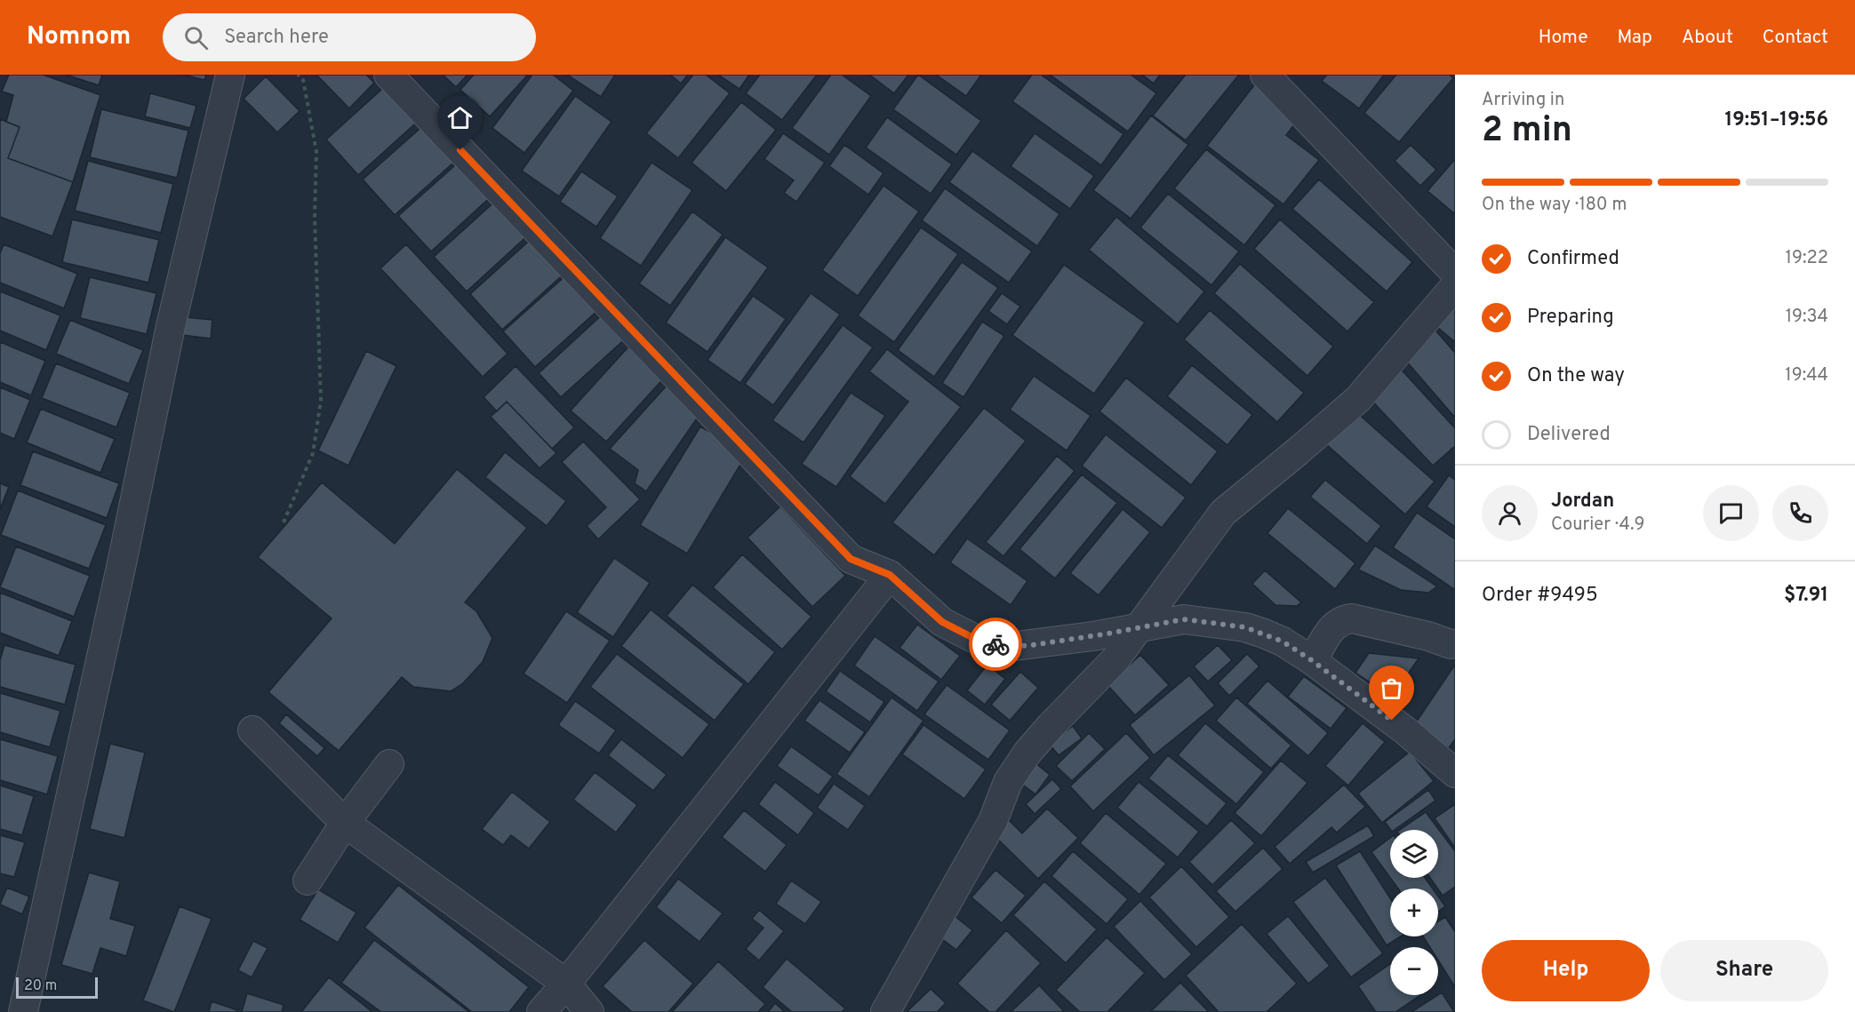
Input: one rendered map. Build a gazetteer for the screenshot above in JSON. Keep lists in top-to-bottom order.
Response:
{
  "scale_bar": "20 m",
  "page": {
    "header": "Nomnom",
    "search": "Search here",
    "nav": [
      "Home",
      "Map",
      "About",
      "Contact"
    ],
    "heading": ["2 min", "Arriving in", "19:51–19:56"],
    "panel": [
      "Jordan",
      "Courier · 4.9",
      "Order #9495",
      "$7.91"
    ],
    "bar": "On the way · 180 m",
    "list": [
      ["Confirmed", "19:22"],
      ["Preparing", "19:34"],
      ["On the way", "19:44"],
      "Delivered"
    ],
    "map_buttons": ["+", "−"],
    "buttons": ["Help", "Share"],
    "scale": "20 m"
  }
}
